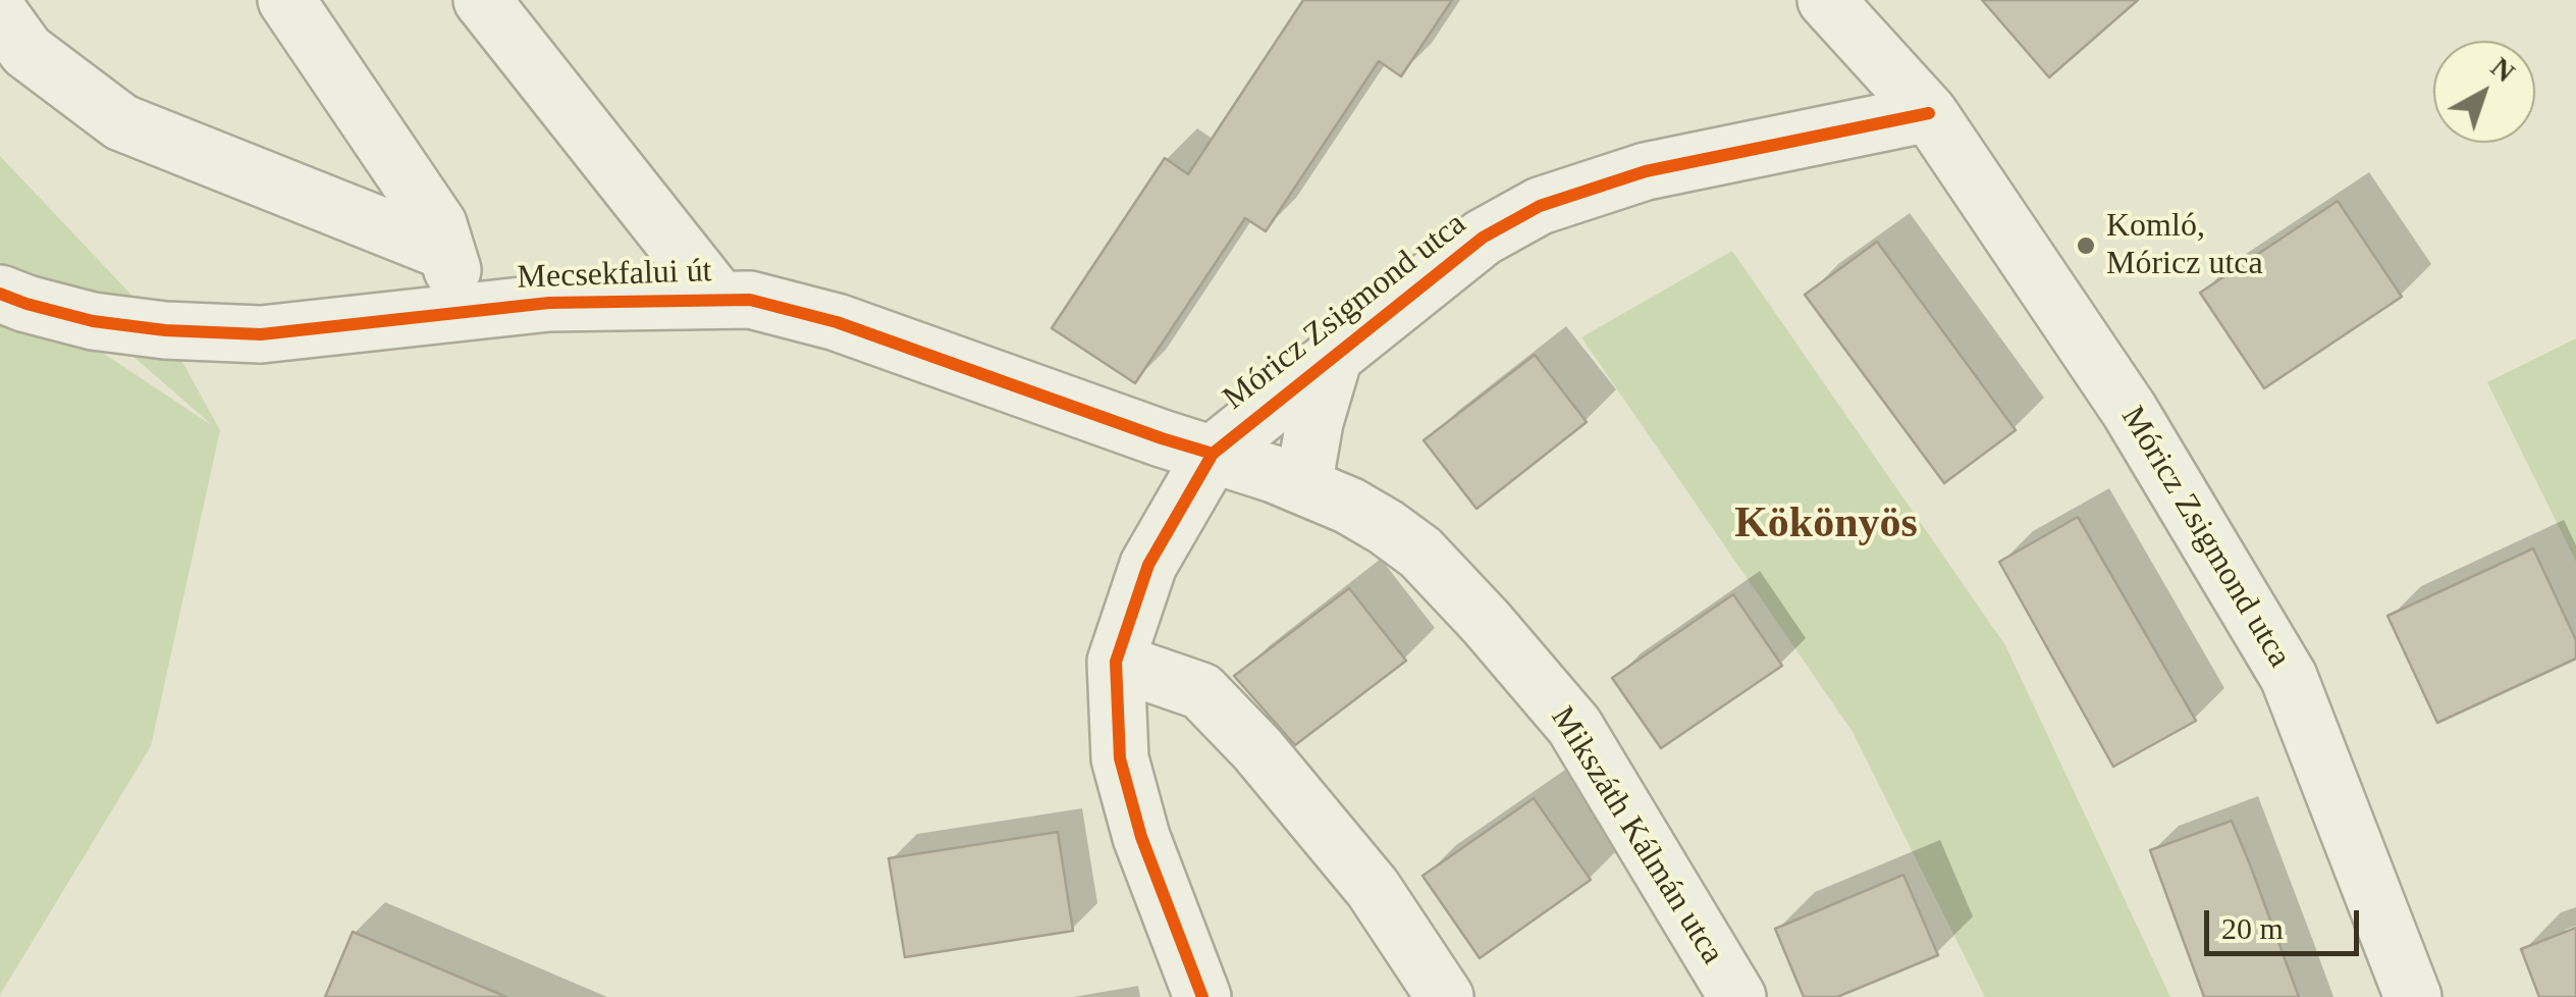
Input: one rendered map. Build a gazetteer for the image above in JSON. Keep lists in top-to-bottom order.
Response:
{
  "streets": {
    "street": ["Mecsekfalui út", "Móricz Zsigmond utca", "Mikszáth Kálmán utca"]
  },
  "crossings": [
    ["Mecsekfalui út", "Móricz Zsigmond utca"],
    ["Mecsekfalui út", "Mikszáth Kálmán utca"],
    ["Móricz Zsigmond utca", "Mikszáth Kálmán utca"]
  ],
  "districts": ["Kökönyös"],
  "places": ["Komló, Móricz utca"],
  "scale_bar": "20 m",
  "north": "top right"
}
